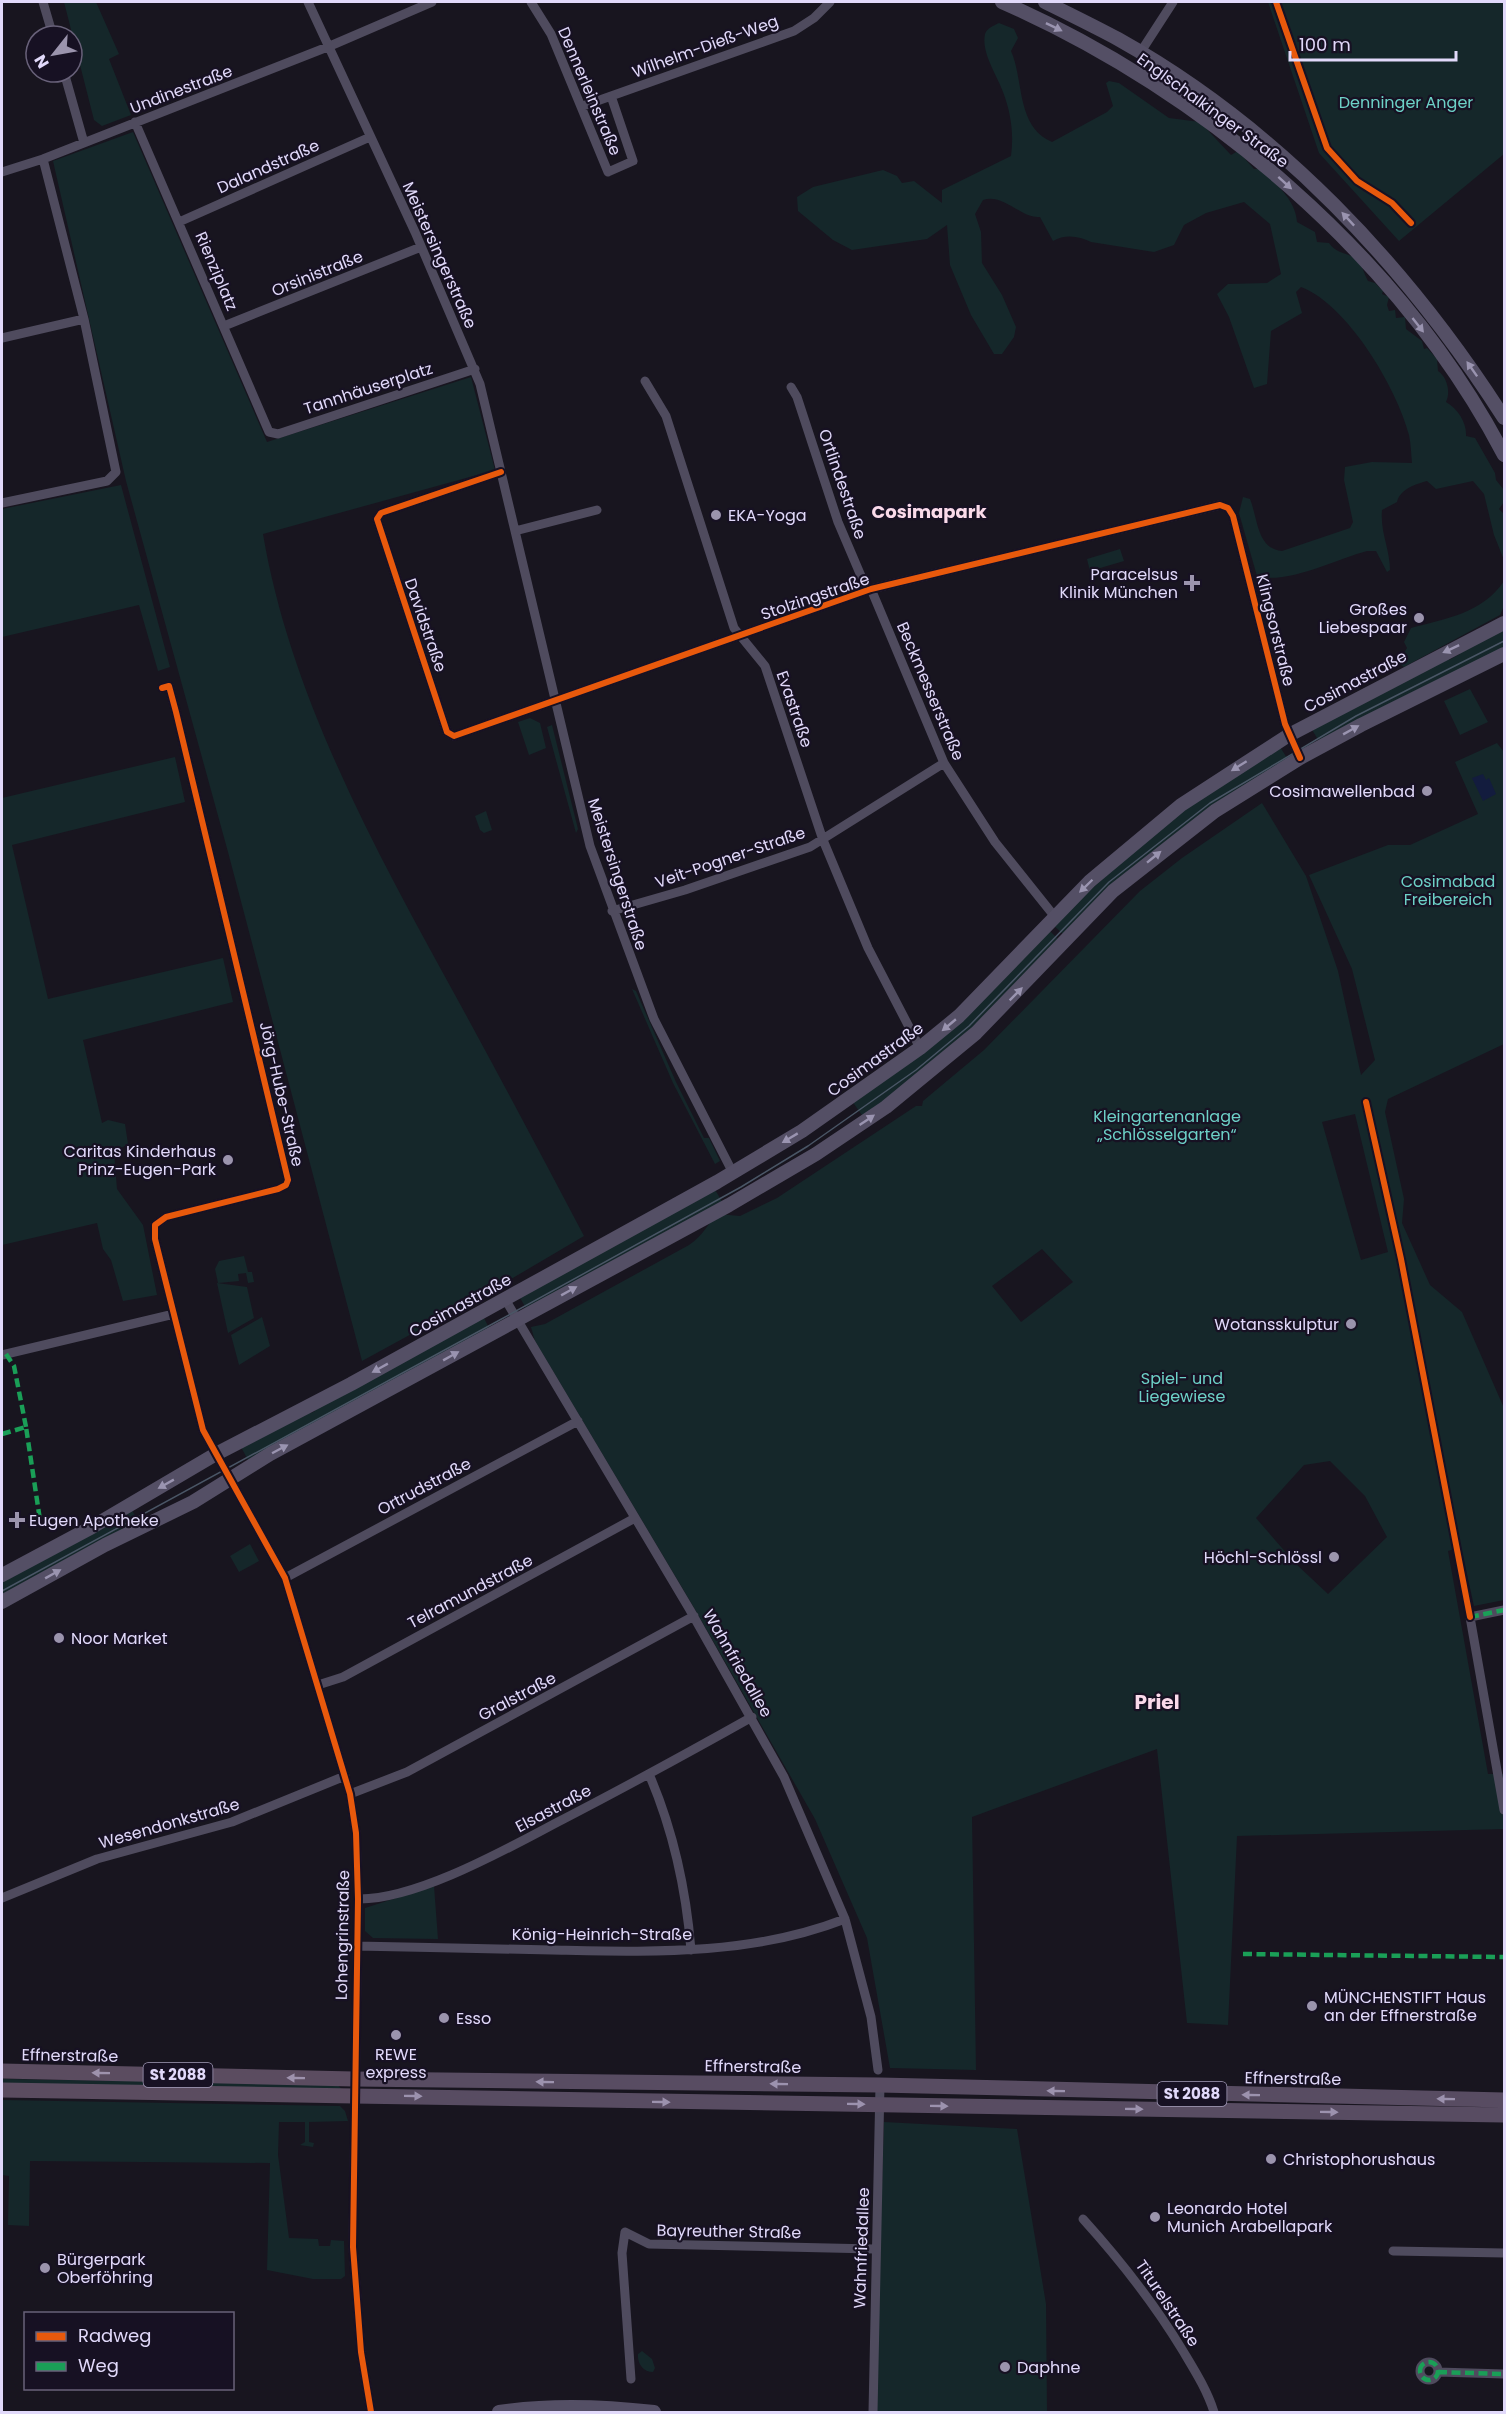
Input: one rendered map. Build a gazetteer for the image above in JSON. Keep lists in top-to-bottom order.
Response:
{
  "streets": {
    "highway": ["Effnerstraße", "St 2088"],
    "main road": ["Englschalkinger Straße", "Cosimastraße"],
    "street": [
      "Wilhelm-Dieß-Weg",
      "Undinestraße",
      "Dennerleinstraße",
      "Dalandstraße",
      "Meistersingerstraße",
      "Rienziplatz",
      "Orsinistraße",
      "Tannhäuserplatz",
      "Ortlindestraße",
      "Stolzingstraße",
      "Davidstraße",
      "Klingsorstraße",
      "Beckmesserstraße",
      "Evastraße",
      "Veit-Pogner-Straße",
      "Jörg-Hube-Straße",
      "Ortrudstraße",
      "Telramundstraße",
      "Wahnfriedallee",
      "Gralstraße",
      "Elsastraße",
      "Wesendonkstraße",
      "König-Heinrich-Straße",
      "Lohengrinstraße",
      "Bayreuther Straße",
      "Titurelstraße"
    ]
  },
  "crossings": [
    ["Wilhelm-Dieß-Weg", "Dennerleinstraße"],
    ["Undinestraße", "Meistersingerstraße"],
    ["Undinestraße", "Rienziplatz"],
    ["Dalandstraße", "Meistersingerstraße"],
    ["Dalandstraße", "Rienziplatz"],
    ["Meistersingerstraße", "Orsinistraße"],
    ["Meistersingerstraße", "Tannhäuserplatz"],
    ["Meistersingerstraße", "Stolzingstraße"],
    ["Meistersingerstraße", "Davidstraße"],
    ["Meistersingerstraße", "Cosimastraße"],
    ["Meistersingerstraße", "Veit-Pogner-Straße"],
    ["Rienziplatz", "Orsinistraße"],
    ["Rienziplatz", "Tannhäuserplatz"],
    ["Ortlindestraße", "Stolzingstraße"],
    ["Ortlindestraße", "Beckmesserstraße"],
    ["Stolzingstraße", "Davidstraße"],
    ["Stolzingstraße", "Klingsorstraße"],
    ["Stolzingstraße", "Beckmesserstraße"],
    ["Stolzingstraße", "Evastraße"],
    ["Klingsorstraße", "Cosimastraße"],
    ["Cosimastraße", "Beckmesserstraße"],
    ["Cosimastraße", "Evastraße"],
    ["Cosimastraße", "Jörg-Hube-Straße"],
    ["Cosimastraße", "Wahnfriedallee"],
    ["Beckmesserstraße", "Veit-Pogner-Straße"],
    ["Evastraße", "Veit-Pogner-Straße"],
    ["Ortrudstraße", "Wahnfriedallee"],
    ["Ortrudstraße", "Lohengrinstraße"],
    ["Telramundstraße", "Wahnfriedallee"],
    ["Telramundstraße", "Lohengrinstraße"],
    ["Wahnfriedallee", "Gralstraße"],
    ["Wahnfriedallee", "Elsastraße"],
    ["Wahnfriedallee", "König-Heinrich-Straße"],
    ["Wahnfriedallee", "Effnerstraße"],
    ["Wahnfriedallee", "Bayreuther Straße"],
    ["Gralstraße", "Lohengrinstraße"],
    ["Elsastraße", "Lohengrinstraße"],
    ["Wesendonkstraße", "Lohengrinstraße"],
    ["König-Heinrich-Straße", "Lohengrinstraße"],
    ["Lohengrinstraße", "Effnerstraße"]
  ],
  "districts": ["Cosimapark", "Priel"],
  "parks": [
    "Denninger Anger",
    "Cosimabad Freibereich",
    "Kleingartenanlage „Schlösselgarten“",
    "Spiel- und Liegewiese"
  ],
  "places": {
    "other": [
      "EKA-Yoga",
      "Großes Liebespaar",
      "Cosimawellenbad",
      "Caritas Kinderhaus Prinz-Eugen-Park",
      "Wotansskulptur",
      "Höchl-Schlössl",
      "Noor Market",
      "MÜNCHENSTIFT Haus an der Effnerstraße",
      "Esso",
      "REWE express",
      "Christophorushaus",
      "Leonardo Hotel Munich Arabellapark",
      "Bürgerpark Oberföhring",
      "Daphne"
    ],
    "health": ["Paracelsus Klinik München", "Eugen Apotheke"]
  },
  "legend": ["Radweg", "Weg"],
  "scale_bar": "100 m",
  "north": "bottom left"
}
